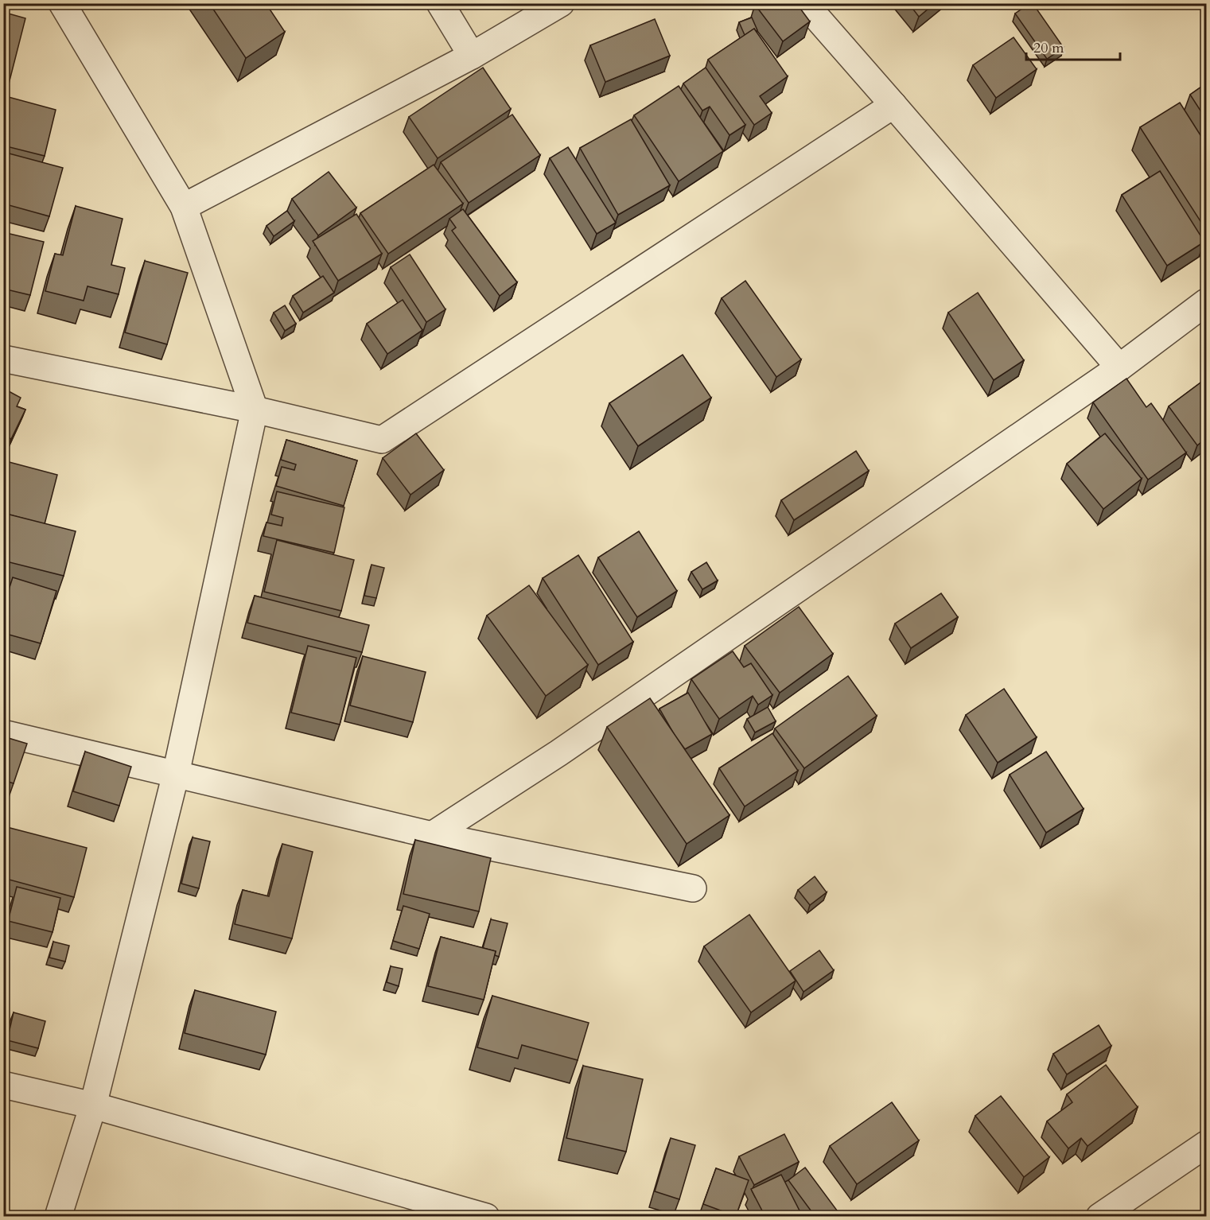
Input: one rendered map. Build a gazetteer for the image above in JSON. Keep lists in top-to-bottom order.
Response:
{
  "scale_bar": "20 m"
}
